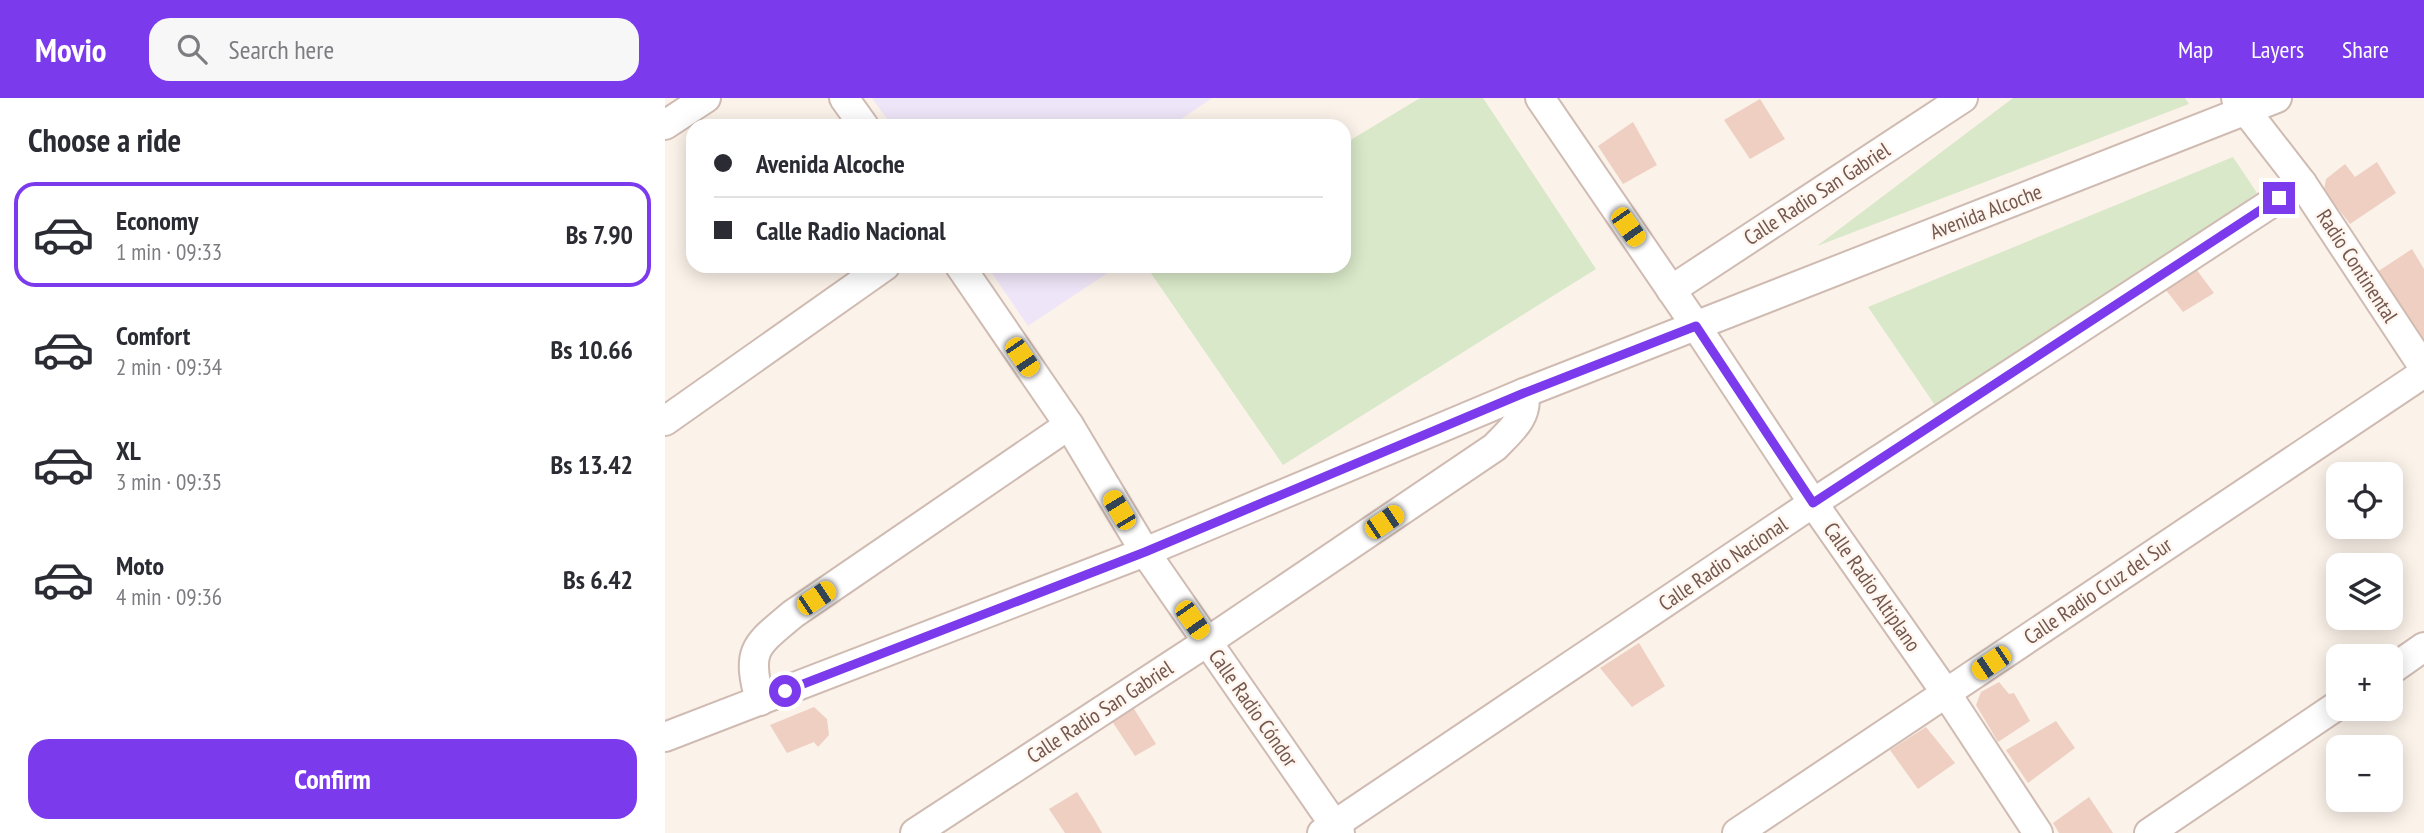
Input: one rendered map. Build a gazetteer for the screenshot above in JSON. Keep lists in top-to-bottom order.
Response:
{
  "streets": {
    "street": [
      "Calle Radio San Gabriel",
      "Avenida Alcoche",
      "Radio Continental",
      "Calle Radio Nacional",
      "Calle Radio Altiplano",
      "Calle Radio Cruz del Sur",
      "Calle Radio Cóndor"
    ]
  },
  "crossings": [
    ["Calle Radio San Gabriel", "Calle Radio Altiplano"],
    ["Calle Radio San Gabriel", "Calle Radio Cóndor"],
    ["Avenida Alcoche", "Radio Continental"],
    ["Avenida Alcoche", "Calle Radio Altiplano"],
    ["Radio Continental", "Calle Radio Nacional"],
    ["Radio Continental", "Calle Radio Cruz del Sur"],
    ["Calle Radio Nacional", "Calle Radio Altiplano"],
    ["Calle Radio Nacional", "Calle Radio Cóndor"],
    ["Calle Radio Altiplano", "Calle Radio Cruz del Sur"]
  ],
  "page": {
    "header": "Movio",
    "search": "Search here",
    "nav": ["Map", "Layers", "Share"],
    "heading": "Choose a ride",
    "banner": ["Avenida Alcoche", "Calle Radio Nacional"],
    "list": [
      {
        "name": "Economy",
        "note": "1 min · 09:33",
        "value": "Bs 7.90"
      },
      {
        "name": "Comfort",
        "note": "2 min · 09:34",
        "value": "Bs 10.66"
      },
      {
        "name": "XL",
        "note": "3 min · 09:35",
        "value": "Bs 13.42"
      },
      {
        "name": "Moto",
        "note": "4 min · 09:36",
        "value": "Bs 6.42"
      }
    ],
    "map_buttons": ["+", "−"],
    "buttons": "Confirm"
  }
}
